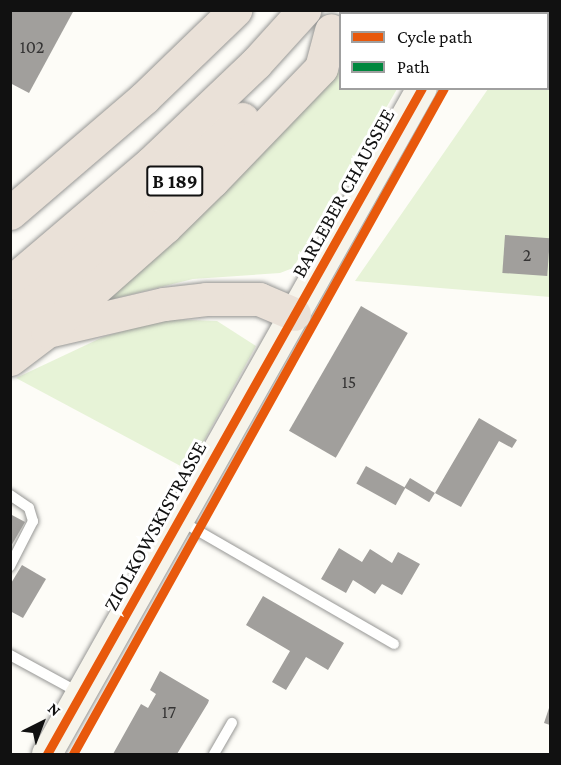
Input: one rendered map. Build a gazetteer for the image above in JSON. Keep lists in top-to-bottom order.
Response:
{
  "streets": {
    "highway": ["B 189"],
    "street": ["BARLEBER CHAUSSEE", "ZIOLKOWSKISTRASSE"]
  },
  "crossings": [
    ["BARLEBER CHAUSSEE", "ZIOLKOWSKISTRASSE"]
  ],
  "house_numbers": [
    "102",
    "2",
    "15",
    "17"
  ],
  "legend": ["Cycle path", "Path"],
  "north": "top right"
}
